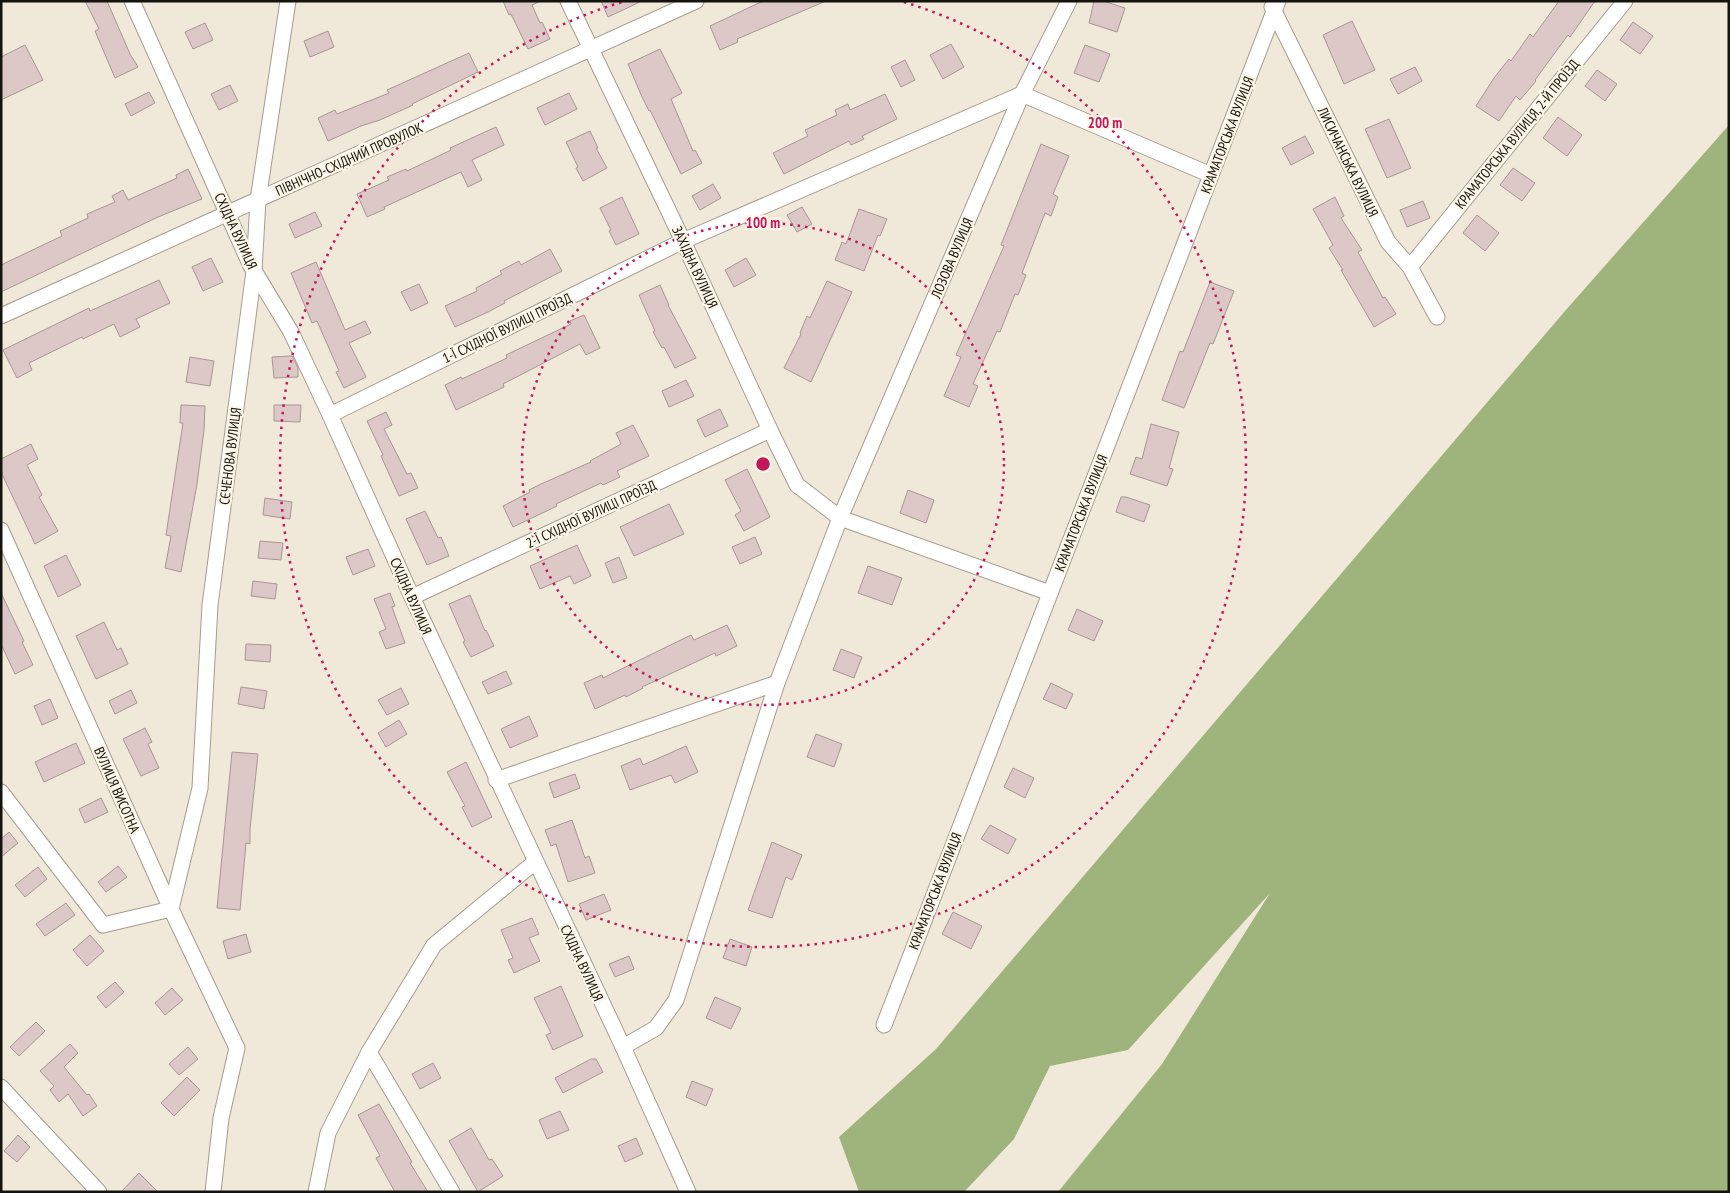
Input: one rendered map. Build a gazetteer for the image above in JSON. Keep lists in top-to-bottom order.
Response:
{
  "streets": {
    "street": [
      "КРАМАТОРСЬКА ВУЛИЦЯ, 2-Й ПРОЇЗД",
      "КРАМАТОРСЬКА ВУЛИЦЯ",
      "ПІВНІЧНО-СХІДНИЙ ПРОВУЛОК",
      "ЛИСИЧАНСЬКА ВУЛИЦЯ",
      "СХІДНА ВУЛИЦЯ",
      "ЛОЗОВА ВУЛИЦЯ",
      "ЗАХІДНА ВУЛИЦЯ",
      "1-Ї СХІДНОЇ ВУЛИЦІ ПРОЇЗД",
      "СЄЧЕНОВА ВУЛИЦЯ",
      "2-Ї СХІДНОЇ ВУЛИЦІ ПРОЇЗД",
      "ВУЛИЦЯ ВИСОТНА"
    ]
  },
  "crossings": [
    ["КРАМАТОРСЬКА ВУЛИЦЯ, 2-Й ПРОЇЗД", "ЛИСИЧАНСЬКА ВУЛИЦЯ"],
    ["КРАМАТОРСЬКА ВУЛИЦЯ", "ЛИСИЧАНСЬКА ВУЛИЦЯ"],
    ["КРАМАТОРСЬКА ВУЛИЦЯ", "ЗАХІДНА ВУЛИЦЯ"],
    ["ПІВНІЧНО-СХІДНИЙ ПРОВУЛОК", "СХІДНА ВУЛИЦЯ"],
    ["ПІВНІЧНО-СХІДНИЙ ПРОВУЛОК", "ЗАХІДНА ВУЛИЦЯ"],
    ["ПІВНІЧНО-СХІДНИЙ ПРОВУЛОК", "СЄЧЕНОВА ВУЛИЦЯ"],
    ["СХІДНА ВУЛИЦЯ", "ЛОЗОВА ВУЛИЦЯ"],
    ["СХІДНА ВУЛИЦЯ", "1-Ї СХІДНОЇ ВУЛИЦІ ПРОЇЗД"],
    ["СХІДНА ВУЛИЦЯ", "СЄЧЕНОВА ВУЛИЦЯ"],
    ["СХІДНА ВУЛИЦЯ", "2-Ї СХІДНОЇ ВУЛИЦІ ПРОЇЗД"],
    ["ЛОЗОВА ВУЛИЦЯ", "ЗАХІДНА ВУЛИЦЯ"],
    ["ЛОЗОВА ВУЛИЦЯ", "1-Ї СХІДНОЇ ВУЛИЦІ ПРОЇЗД"],
    ["ЗАХІДНА ВУЛИЦЯ", "1-Ї СХІДНОЇ ВУЛИЦІ ПРОЇЗД"],
    ["ЗАХІДНА ВУЛИЦЯ", "2-Ї СХІДНОЇ ВУЛИЦІ ПРОЇЗД"],
    ["СЄЧЕНОВА ВУЛИЦЯ", "ВУЛИЦЯ ВИСОТНА"]
  ],
  "rings": ["200 m", "100 m"]
}
